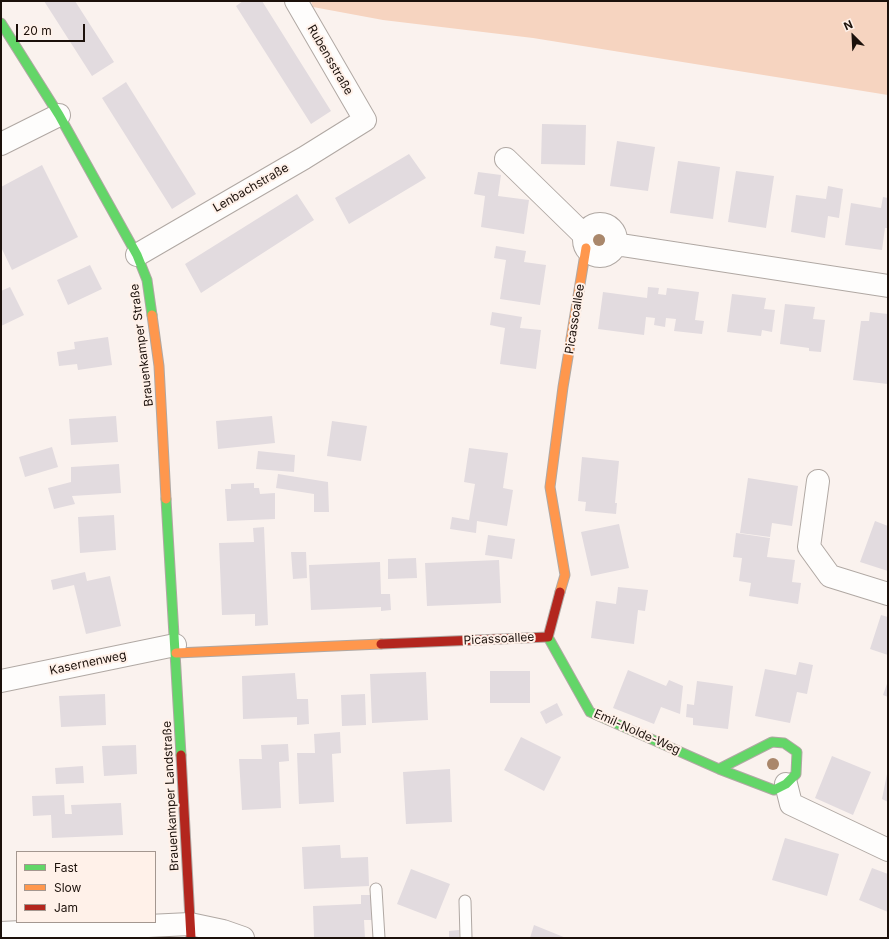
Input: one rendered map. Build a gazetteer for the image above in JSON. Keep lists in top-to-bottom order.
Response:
{
  "streets": {
    "street": [
      "Rubensstraße",
      "Lenbachstraße",
      "Picassoallee",
      "Brauenkamper Straße",
      "Kasernenweg",
      "Emil-Nolde-Weg",
      "Brauenkamper Landstraße"
    ]
  },
  "crossings": [
    ["Rubensstraße", "Lenbachstraße"],
    ["Lenbachstraße", "Brauenkamper Straße"],
    ["Picassoallee", "Brauenkamper Straße"],
    ["Picassoallee", "Kasernenweg"],
    ["Picassoallee", "Emil-Nolde-Weg"],
    ["Picassoallee", "Brauenkamper Landstraße"],
    ["Brauenkamper Straße", "Kasernenweg"],
    ["Brauenkamper Straße", "Brauenkamper Landstraße"],
    ["Kasernenweg", "Brauenkamper Landstraße"]
  ],
  "legend": ["Fast", "Slow", "Jam"],
  "scale_bar": "20 m",
  "north": "top left"
}
